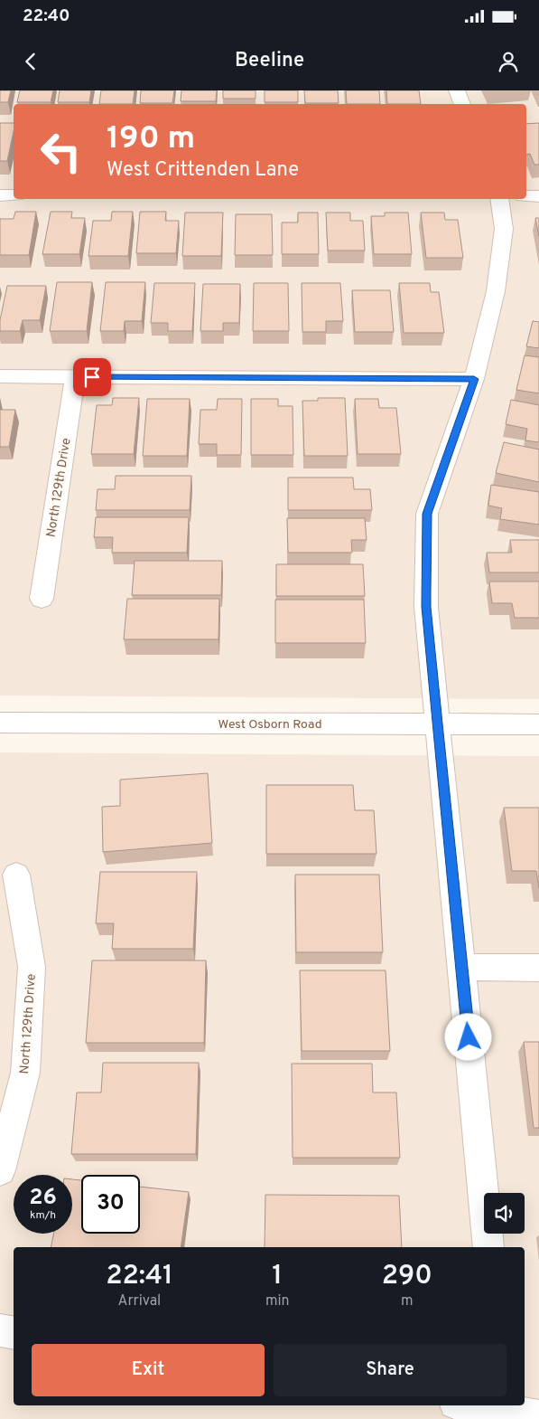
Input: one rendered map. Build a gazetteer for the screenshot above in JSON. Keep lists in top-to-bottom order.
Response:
{
  "streets": {
    "street": ["North 129th Drive", "West Osborn Road"]
  },
  "page": {
    "status": "22:40",
    "header": "Beeline",
    "turn": ["190 m", "West Crittenden Lane"],
    "speed": "26 km/h",
    "limit": "30",
    "eta": [
      "22:41",
      "Arrival",
      "1",
      "min",
      "290",
      "m"
    ],
    "buttons": ["Exit", "Share"]
  }
}
